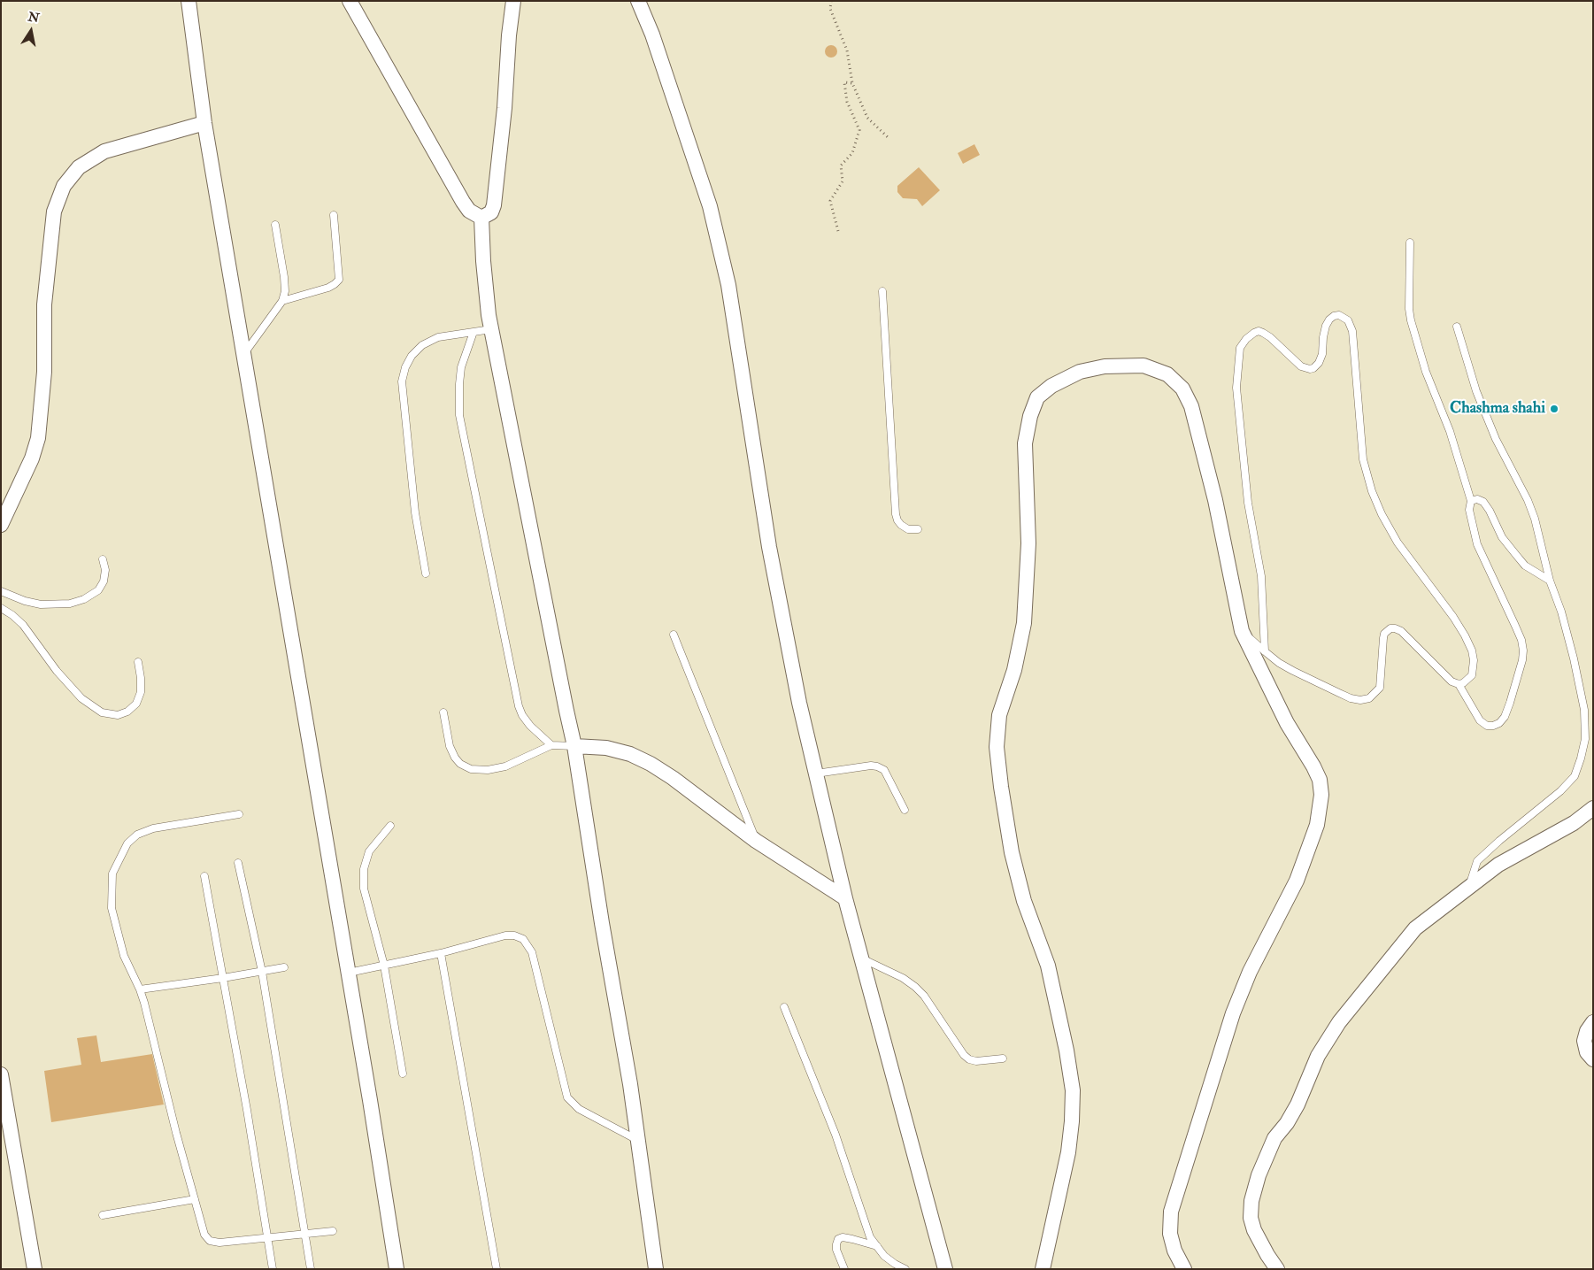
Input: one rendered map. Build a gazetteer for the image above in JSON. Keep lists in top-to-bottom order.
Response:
{
  "places": ["Chashma shahi"],
  "north": "top"
}
